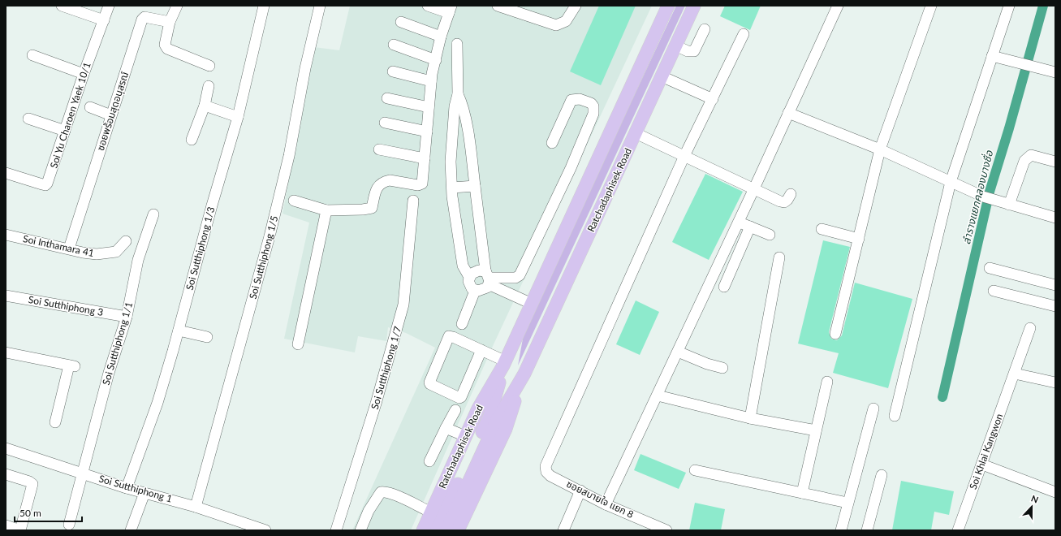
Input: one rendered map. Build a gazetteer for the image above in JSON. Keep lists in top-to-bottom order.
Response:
{
  "streets": {
    "main road": ["Ratchadaphisek Road"],
    "street": [
      "ซอยพร้อมสุดอนุสรณ์",
      "Soi Yu Charoen Yaek 10/1",
      "Soi Inthamara 41",
      "Soi Sutthiphong 1/3",
      "Soi Sutthiphong 1/5",
      "Soi Sutthiphong 3",
      "Soi Sutthiphong 1/1",
      "Soi Sutthiphong 1/7",
      "Soi Khlai Kangwon",
      "Soi Sutthiphong 1",
      "ซอยสบายใจ แยก 8"
    ]
  },
  "crossings": [
    ["ซอยพร้อมสุดอนุสรณ์", "Soi Inthamara 41"],
    ["Soi Sutthiphong 1/3", "Soi Sutthiphong 1"],
    ["Soi Sutthiphong 1/5", "Soi Sutthiphong 1"],
    ["Soi Sutthiphong 3", "Soi Sutthiphong 1/1"],
    ["Soi Sutthiphong 1/1", "Soi Sutthiphong 1"]
  ],
  "water": ["ลำรางแยกคลองบางซื่อ"],
  "scale_bar": "50 m",
  "north": "top"
}
